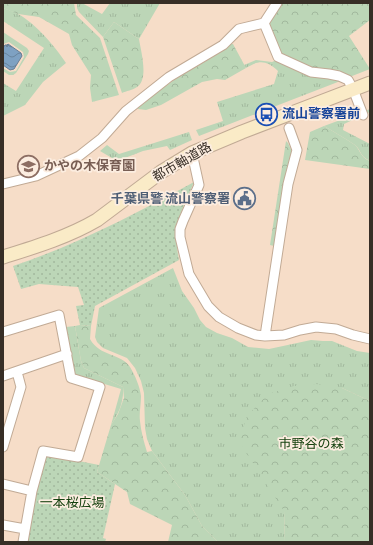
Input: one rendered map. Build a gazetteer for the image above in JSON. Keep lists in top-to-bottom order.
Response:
{
  "streets": {
    "street": ["都市軸道路"]
  },
  "parks": ["市野谷の森", "一本桜広場"],
  "places": {
    "bus stop": ["流山警察署前"],
    "school or university": ["かやの木保育園"],
    "public building": ["千葉県警 流山警察署"]
  }
}
